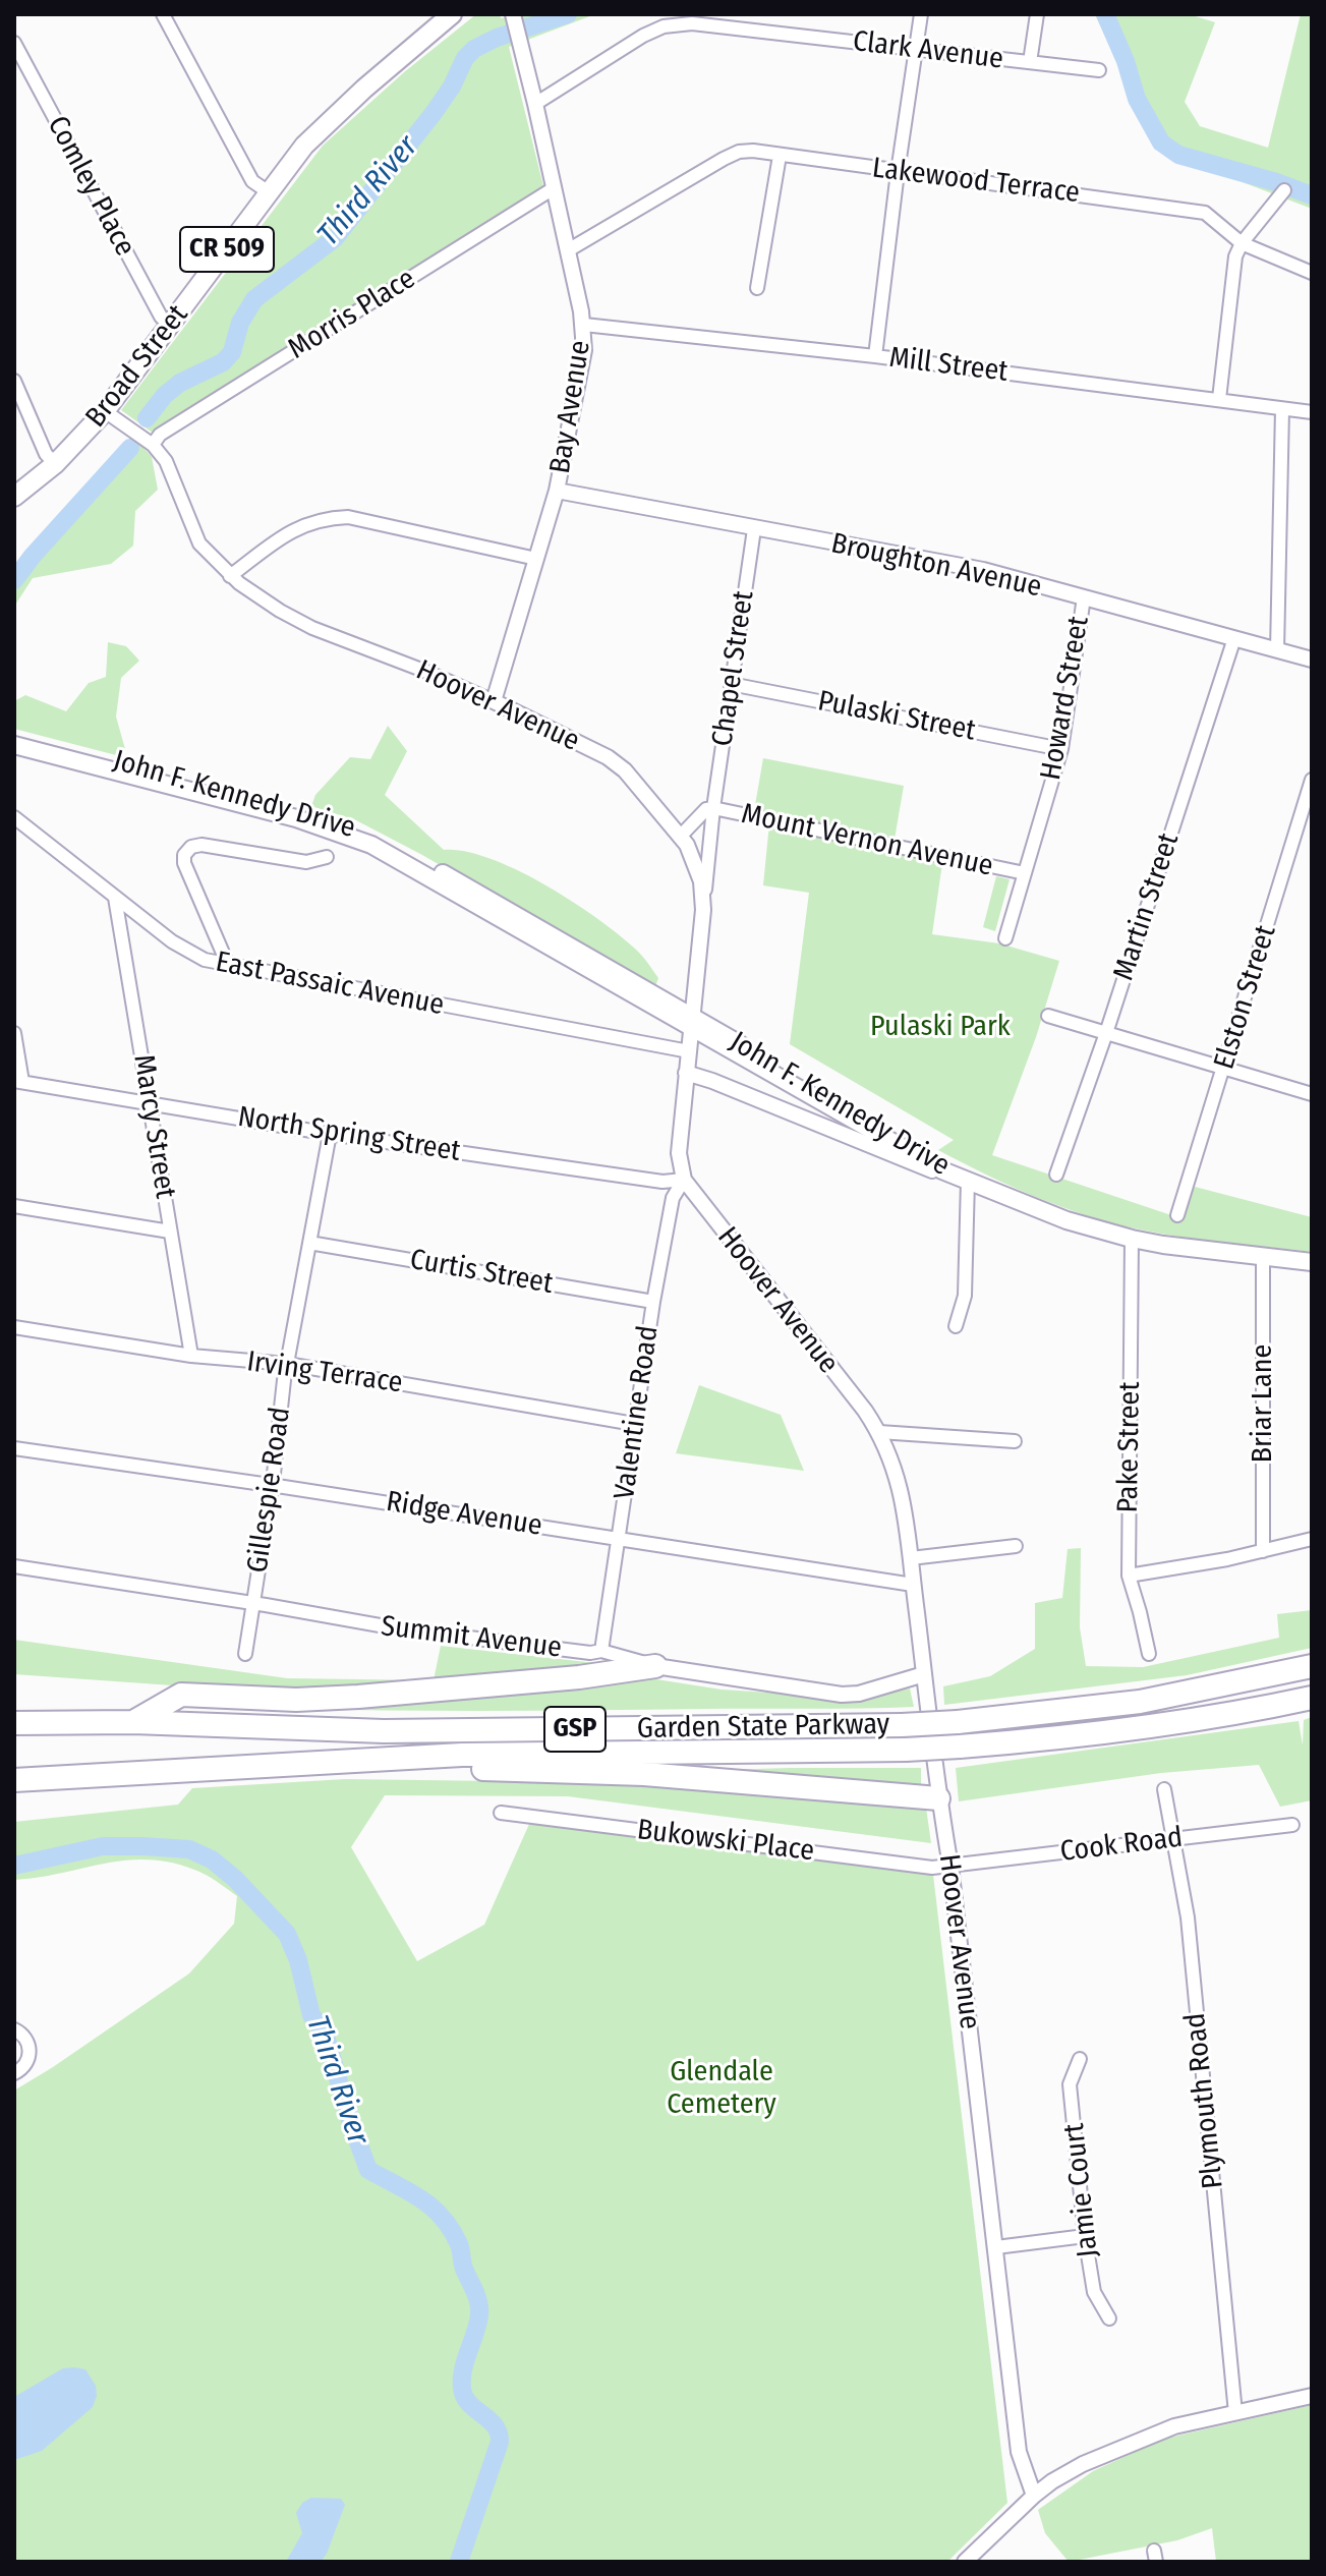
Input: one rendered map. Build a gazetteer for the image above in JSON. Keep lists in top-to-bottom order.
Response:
{
  "streets": {
    "highway": ["Garden State Parkway", "GSP"],
    "main road": ["CR 509", "Broad Street", "John F. Kennedy Drive"],
    "street": [
      "Clark Avenue",
      "Lakewood Terrace",
      "Comley Place",
      "Morris Place",
      "Mill Street",
      "Bay Avenue",
      "Broughton Avenue",
      "Chapel Street",
      "Howard Street",
      "Hoover Avenue",
      "Pulaski Street",
      "Mount Vernon Avenue",
      "Martin Street",
      "East Passaic Avenue",
      "Elston Street",
      "Marcy Street",
      "North Spring Street",
      "Curtis Street",
      "Irving Terrace",
      "Briar Lane",
      "Valentine Road",
      "Pake Street",
      "Gillespie Road",
      "Ridge Avenue",
      "Summit Avenue",
      "Bukowski Place",
      "Cook Road",
      "Plymouth Road",
      "Jamie Court"
    ]
  },
  "crossings": [
    ["Clark Avenue", "Bay Avenue"],
    ["Lakewood Terrace", "Bay Avenue"],
    ["Comley Place", "Broad Street"],
    ["Morris Place", "Bay Avenue"],
    ["Morris Place", "Hoover Avenue"],
    ["Mill Street", "Bay Avenue"],
    ["Broad Street", "Hoover Avenue"],
    ["Bay Avenue", "Broughton Avenue"],
    ["Bay Avenue", "Hoover Avenue"],
    ["Broughton Avenue", "Chapel Street"],
    ["Broughton Avenue", "Howard Street"],
    ["Broughton Avenue", "Martin Street"],
    ["Chapel Street", "Pulaski Street"],
    ["Chapel Street", "Mount Vernon Avenue"],
    ["Howard Street", "Pulaski Street"],
    ["Howard Street", "Mount Vernon Avenue"],
    ["Hoover Avenue", "John F. Kennedy Drive"],
    ["Hoover Avenue", "Mount Vernon Avenue"],
    ["Hoover Avenue", "East Passaic Avenue"],
    ["Hoover Avenue", "North Spring Street"],
    ["Hoover Avenue", "Valentine Road"],
    ["Hoover Avenue", "Ridge Avenue"],
    ["Hoover Avenue", "Summit Avenue"],
    ["Hoover Avenue", "Bukowski Place"],
    ["Hoover Avenue", "Cook Road"],
    ["East Passaic Avenue", "Marcy Street"],
    ["Marcy Street", "North Spring Street"],
    ["Marcy Street", "Irving Terrace"],
    ["North Spring Street", "Valentine Road"],
    ["North Spring Street", "Gillespie Road"],
    ["Curtis Street", "Valentine Road"],
    ["Curtis Street", "Gillespie Road"],
    ["Irving Terrace", "Valentine Road"],
    ["Irving Terrace", "Gillespie Road"],
    ["Valentine Road", "Ridge Avenue"],
    ["Valentine Road", "Summit Avenue"],
    ["Gillespie Road", "Ridge Avenue"],
    ["Gillespie Road", "Summit Avenue"],
    ["Bukowski Place", "Cook Road"],
    ["Cook Road", "Plymouth Road"]
  ],
  "water": ["Third River"],
  "parks": ["Pulaski Park", "Glendale Cemetery"]
}
